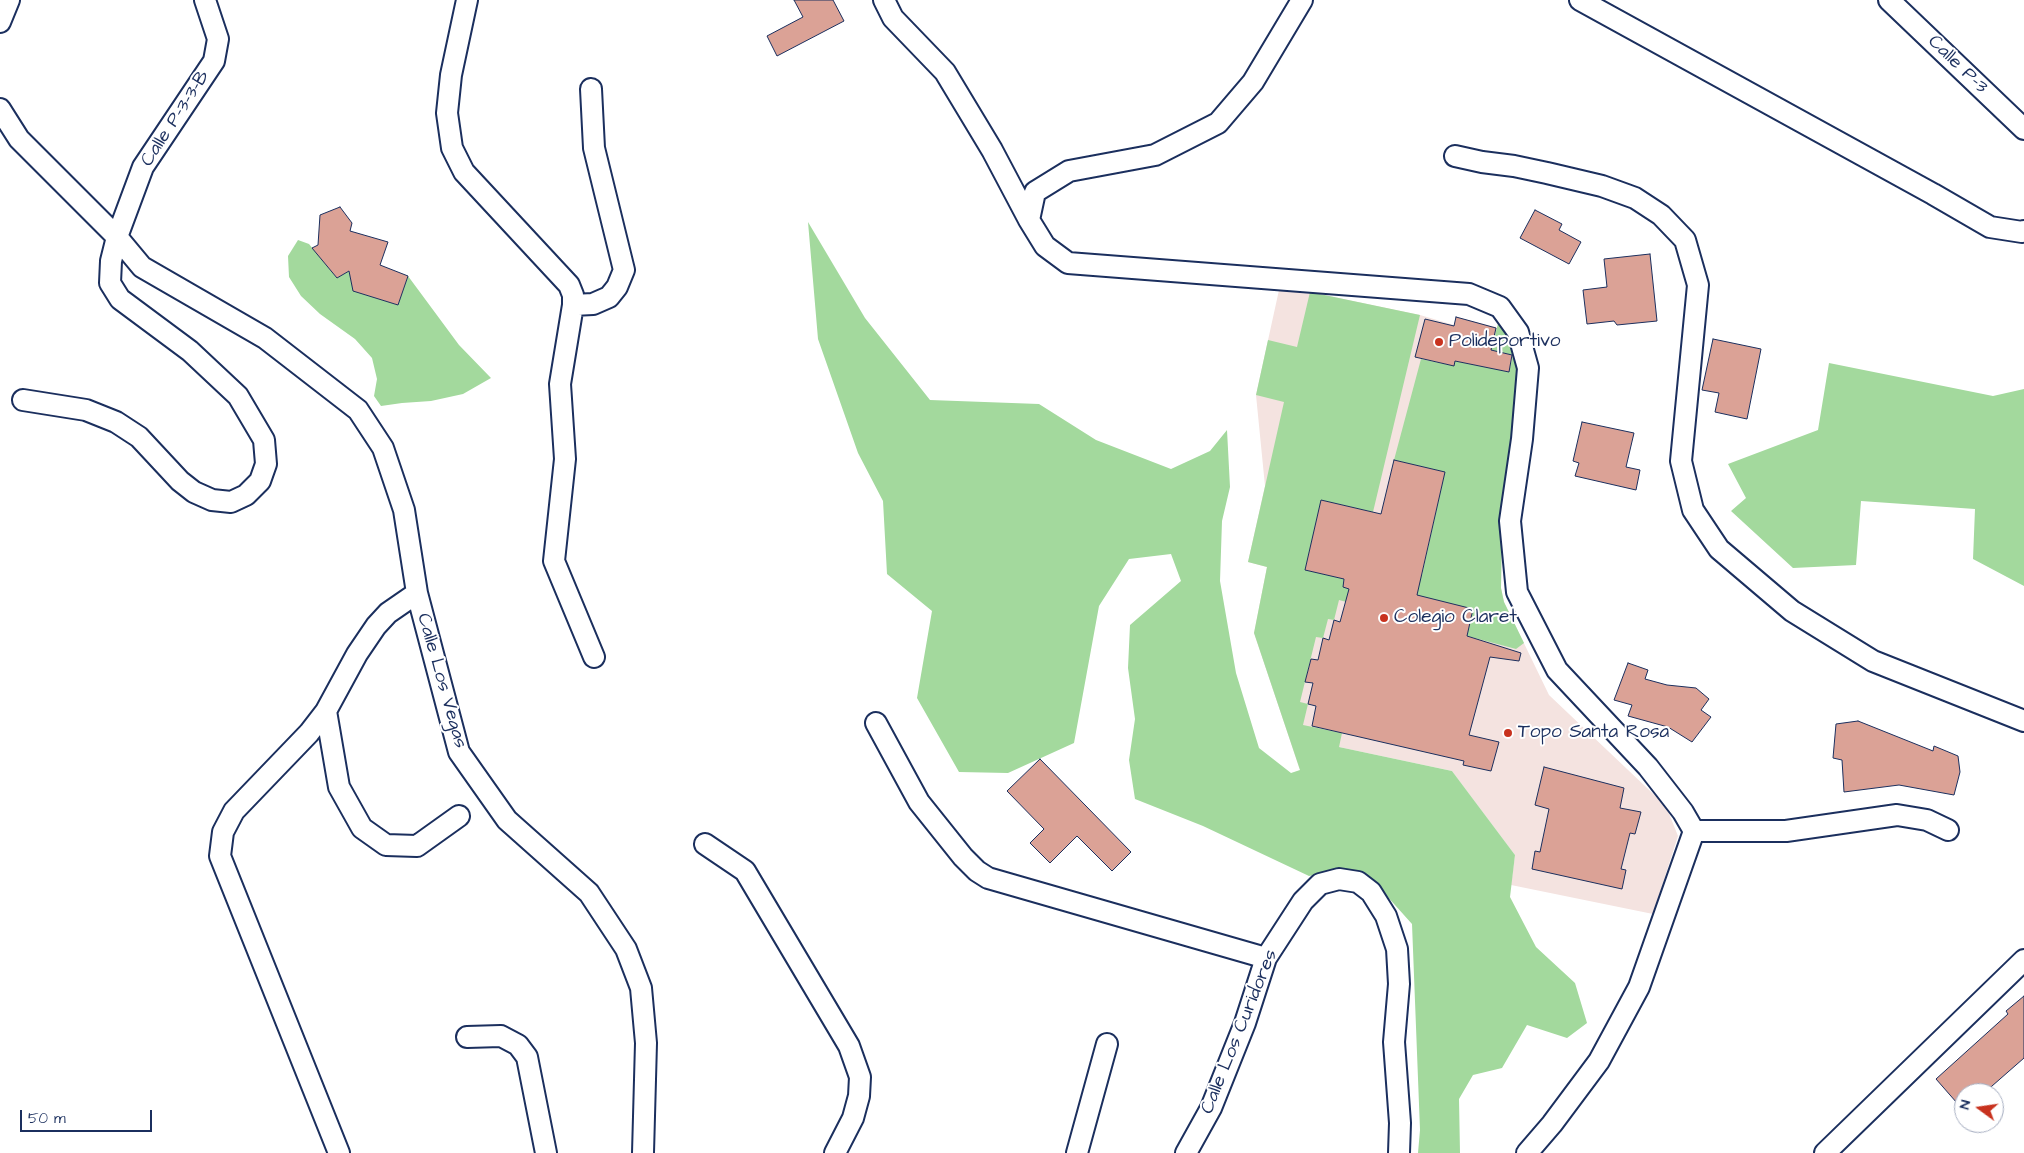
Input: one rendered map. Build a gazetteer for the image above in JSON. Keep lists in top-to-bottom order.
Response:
{
  "streets": {
    "street": [
      "Calle P-3",
      "Calle P-3-3-B",
      "Calle Los Vegas",
      "Calle Los Curidores"
    ]
  },
  "crossings": [
    ["Calle P-3-3-B", "Calle Los Vegas"]
  ],
  "places": ["Polideportivo", "Colegio Claret", "Topo Santa Rosa"],
  "scale_bar": "50 m",
  "north": "left"
}
